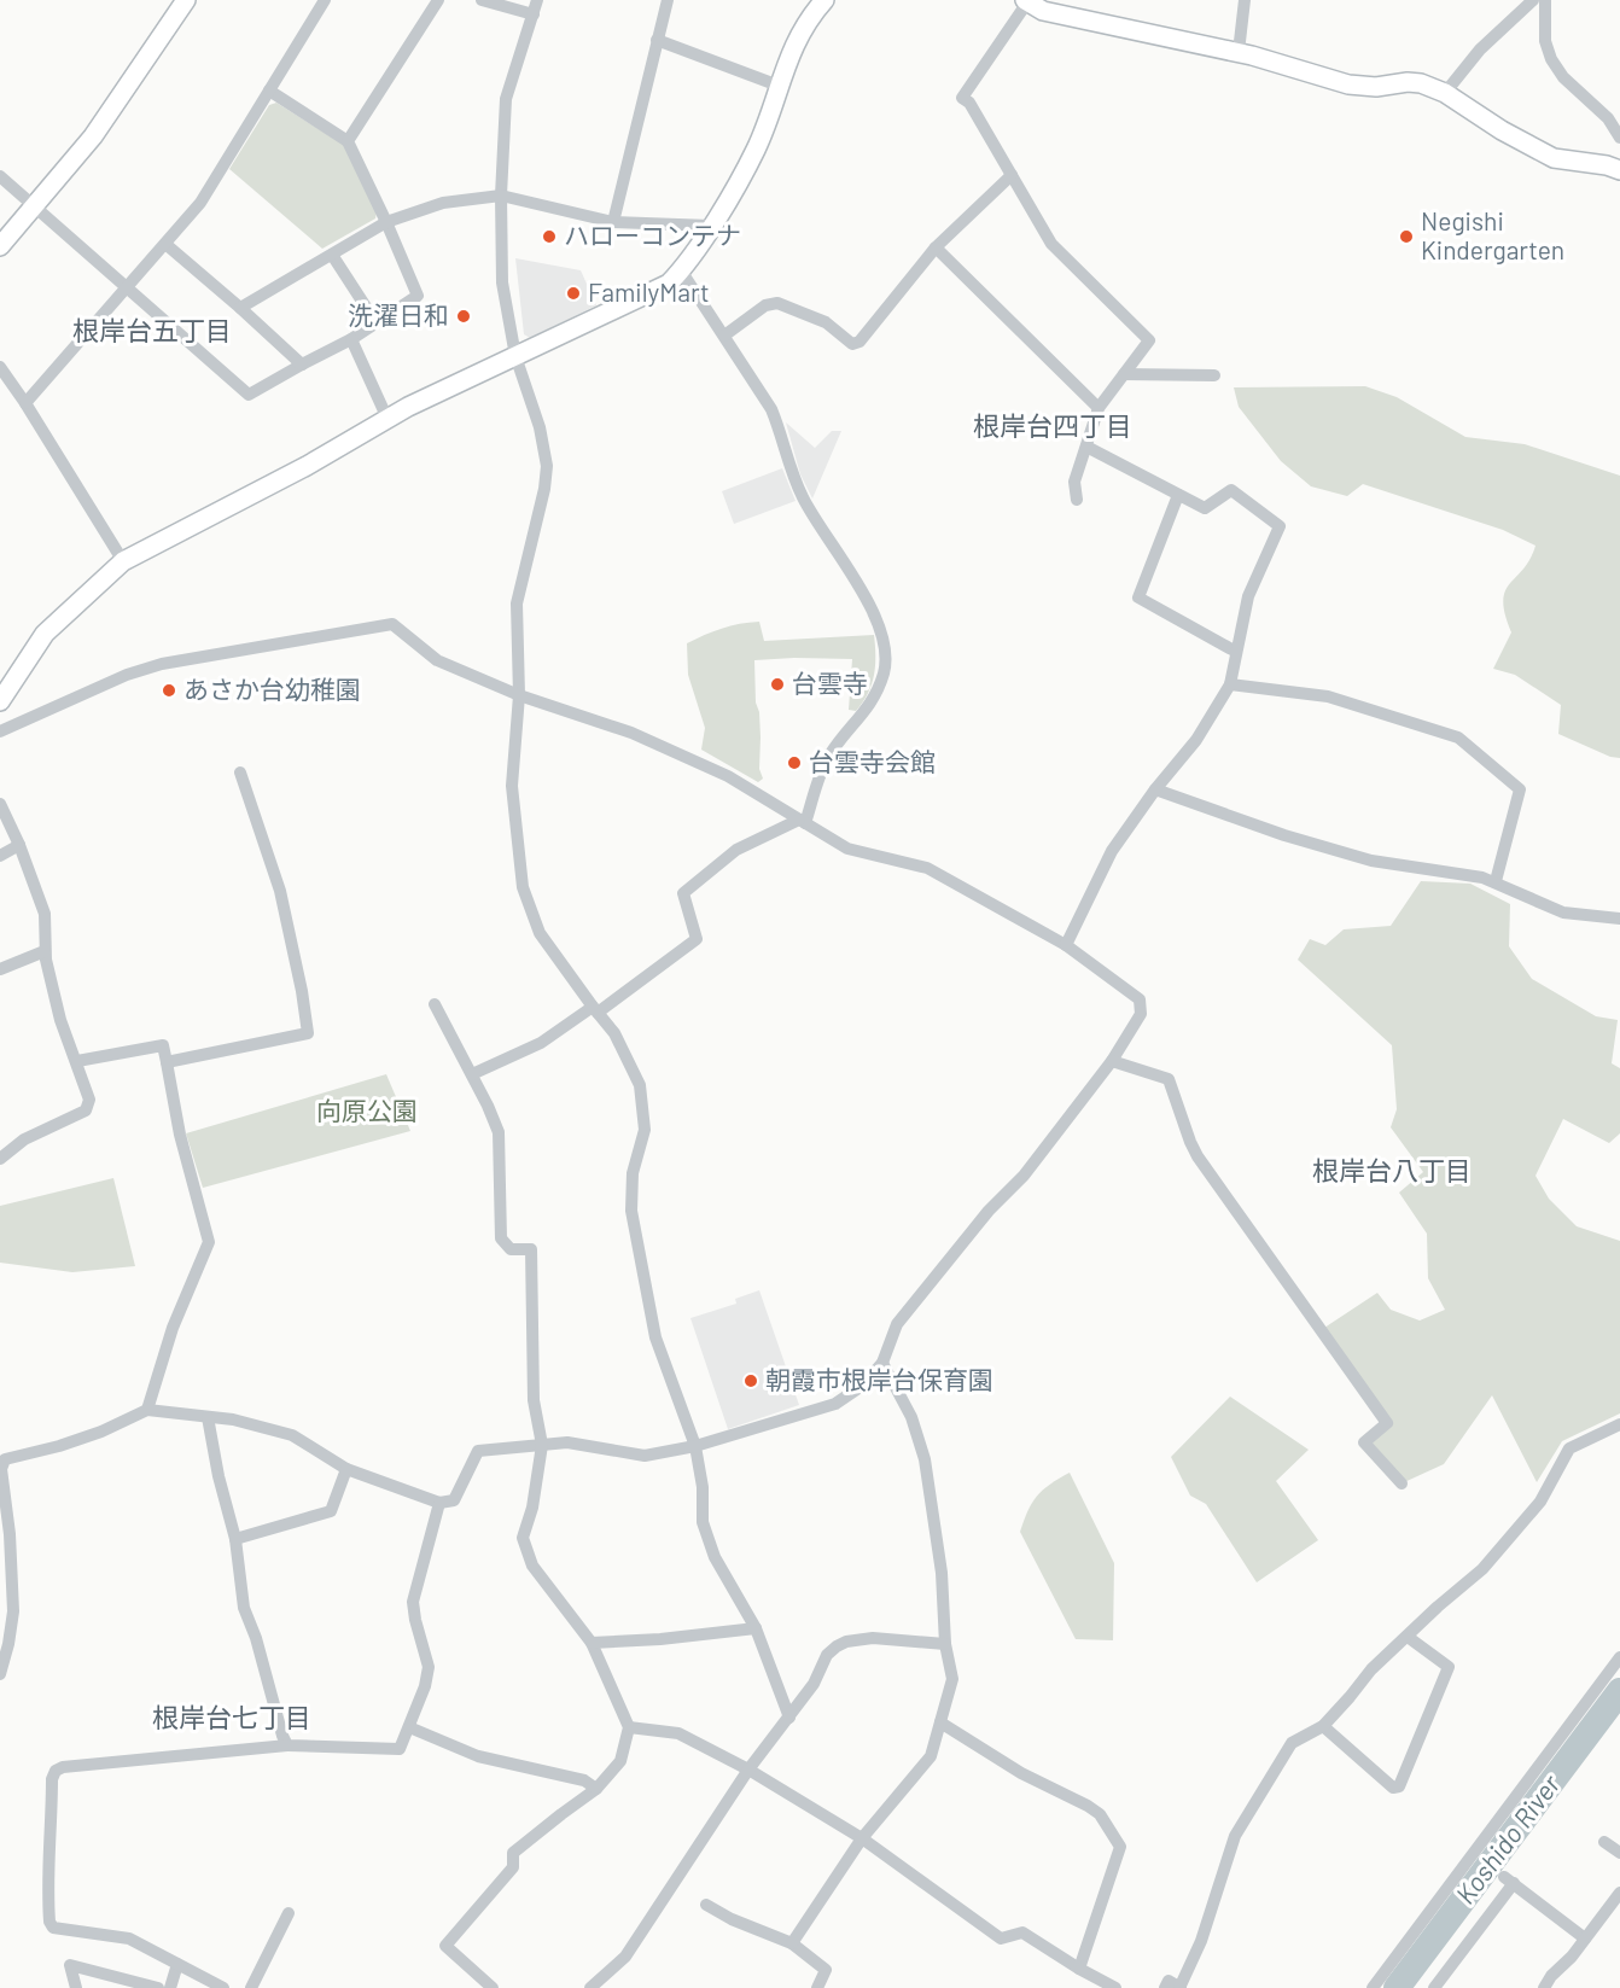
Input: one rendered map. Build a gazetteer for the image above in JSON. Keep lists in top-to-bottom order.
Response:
{
  "districts": [
    "根岸台五丁目",
    "根岸台四丁目",
    "根岸台八丁目",
    "根岸台七丁目"
  ],
  "water": ["Koshido River"],
  "parks": ["向原公園"],
  "places": [
    "ハローコンテナ",
    "Negishi Kindergarten",
    "FamilyMart",
    "洗濯日和",
    "台雲寺",
    "あさか台幼稚園",
    "台雲寺会館",
    "朝霞市根岸台保育園"
  ]
}
